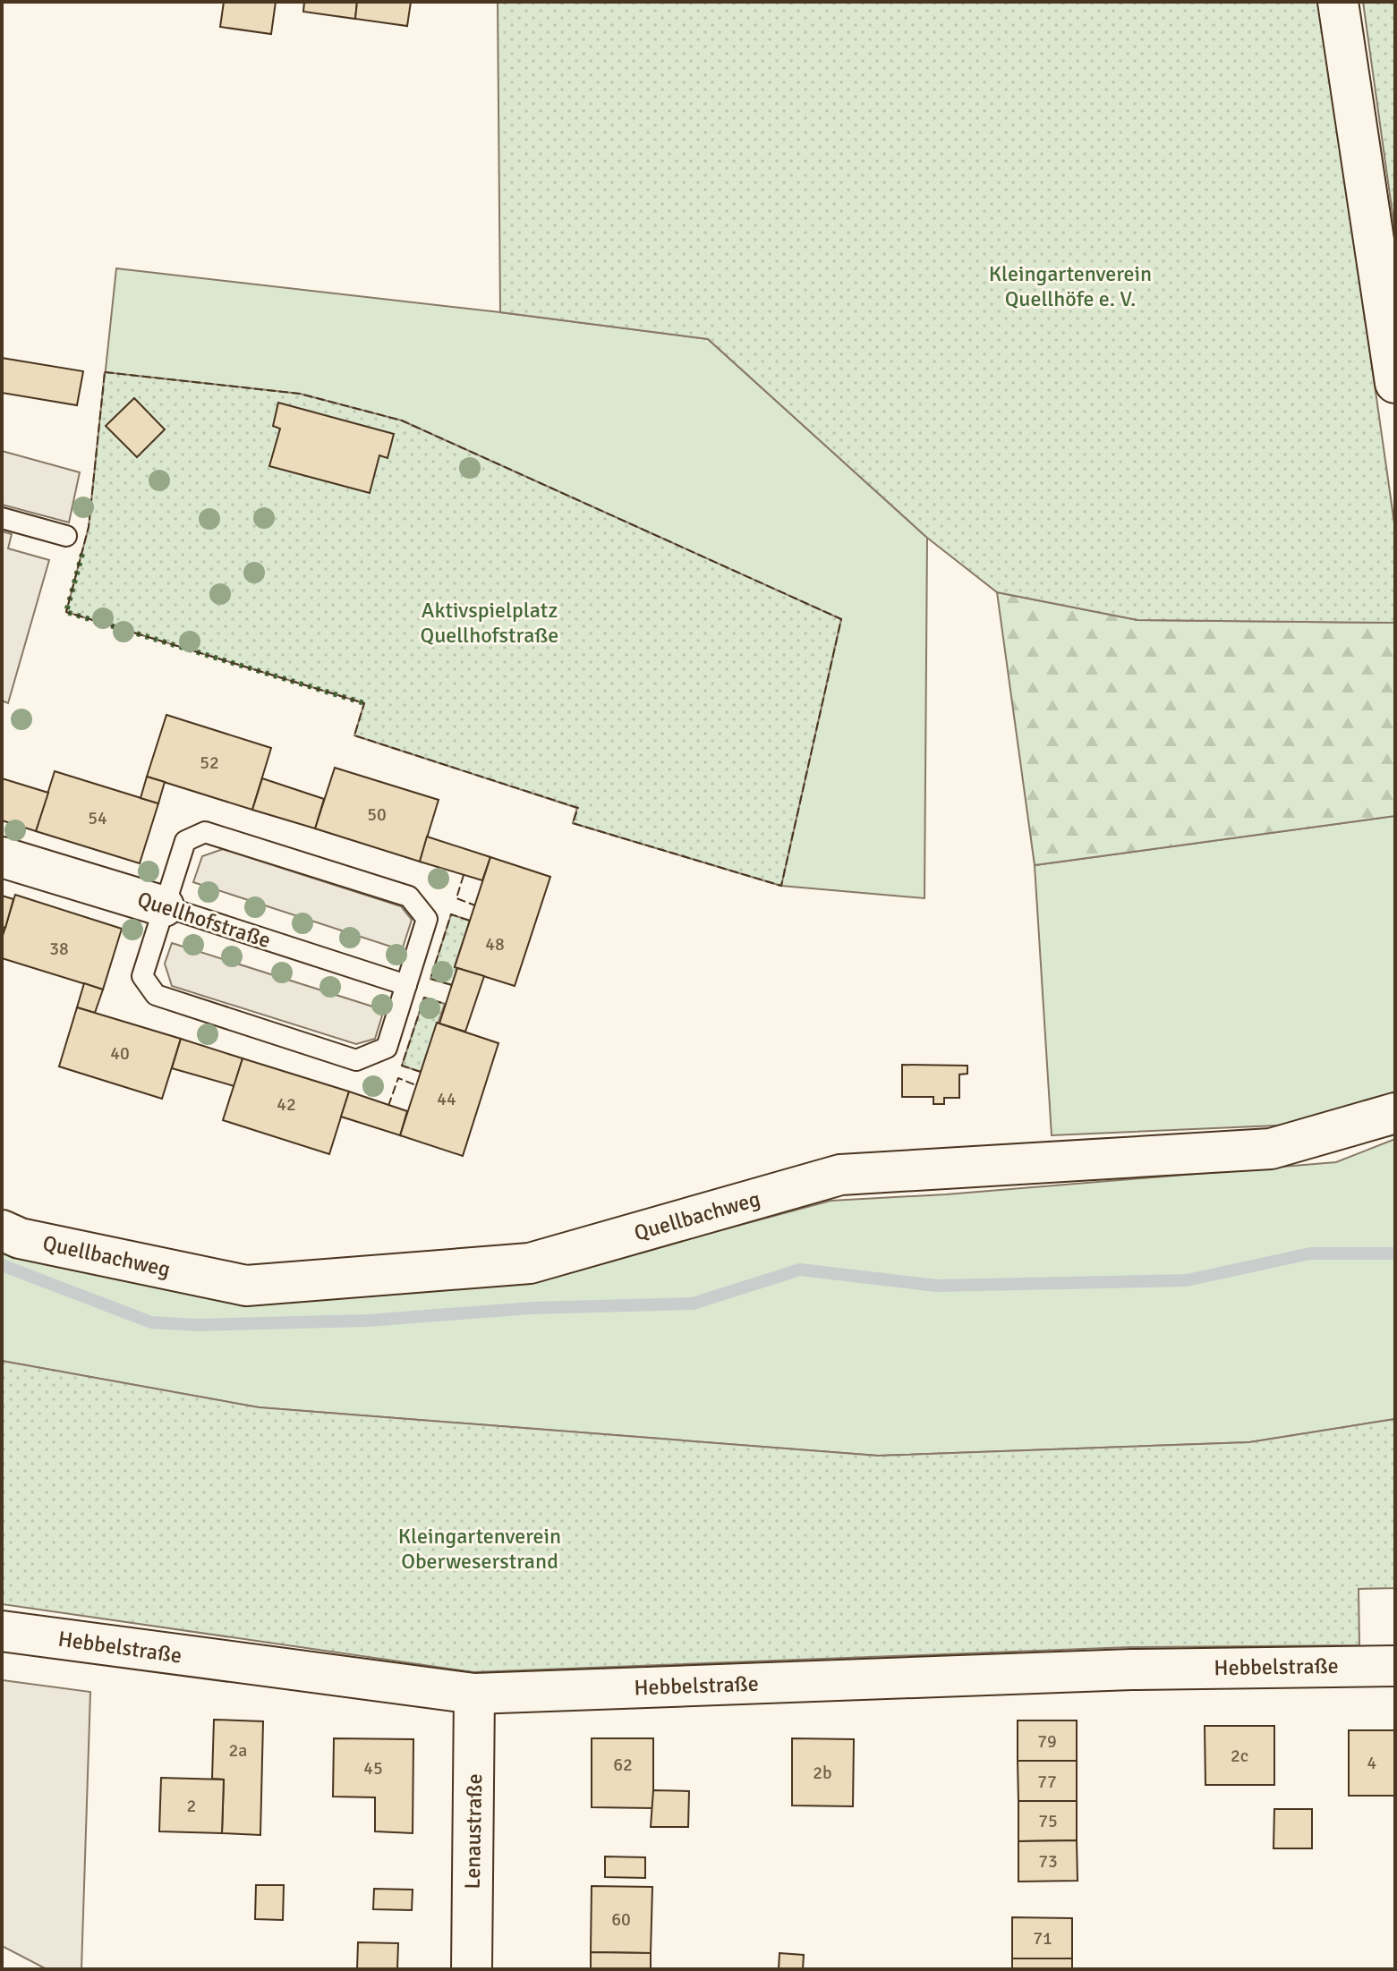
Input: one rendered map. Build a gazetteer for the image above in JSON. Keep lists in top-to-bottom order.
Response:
{
  "streets": {
    "street": [
      "Quellhofstraße",
      "Quellbachweg",
      "Hebbelstraße",
      "Lenaustraße"
    ]
  },
  "crossings": [
    ["Hebbelstraße", "Lenaustraße"]
  ],
  "parks": ["Kleingartenverein Quellhöfe e. V.", "Aktivspielplatz Quellhofstraße", "Kleingartenverein Oberweserstrand"],
  "house_numbers": [
    "52",
    "50",
    "54",
    "48",
    "38",
    "40",
    "44",
    "42",
    "79",
    "2a",
    "2c",
    "4",
    "62",
    "45",
    "2b",
    "77",
    "2",
    "75",
    "73",
    "60",
    "71"
  ]
}
